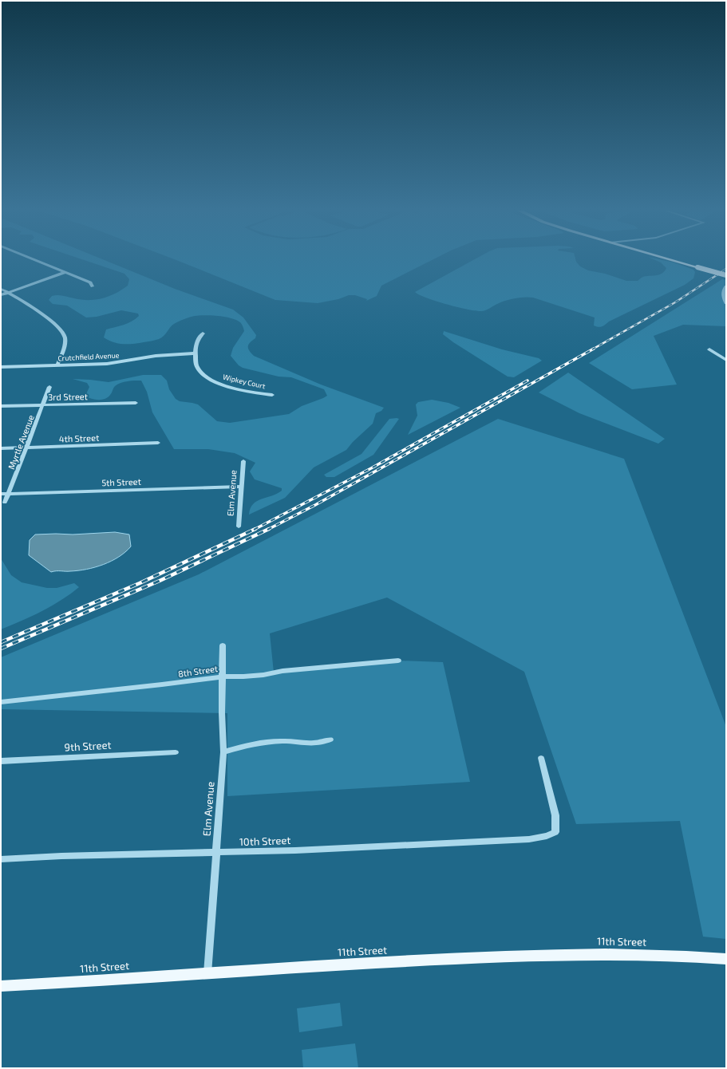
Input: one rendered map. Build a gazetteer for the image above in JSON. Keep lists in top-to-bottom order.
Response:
{
  "streets": {
    "main road": ["11th Street"],
    "street": [
      "Crutchfield Avenue",
      "Wipkey Court",
      "3rd Street",
      "4th Street",
      "Myrtle Avenue",
      "5th Street",
      "Elm Avenue",
      "8th Street",
      "9th Street",
      "10th Street"
    ]
  },
  "crossings": [
    ["Crutchfield Avenue", "Wipkey Court"],
    ["3rd Street", "Myrtle Avenue"],
    ["4th Street", "Myrtle Avenue"],
    ["Myrtle Avenue", "5th Street"],
    ["5th Street", "Elm Avenue"],
    ["Elm Avenue", "8th Street"],
    ["Elm Avenue", "10th Street"],
    ["Elm Avenue", "11th Street"]
  ]
}
